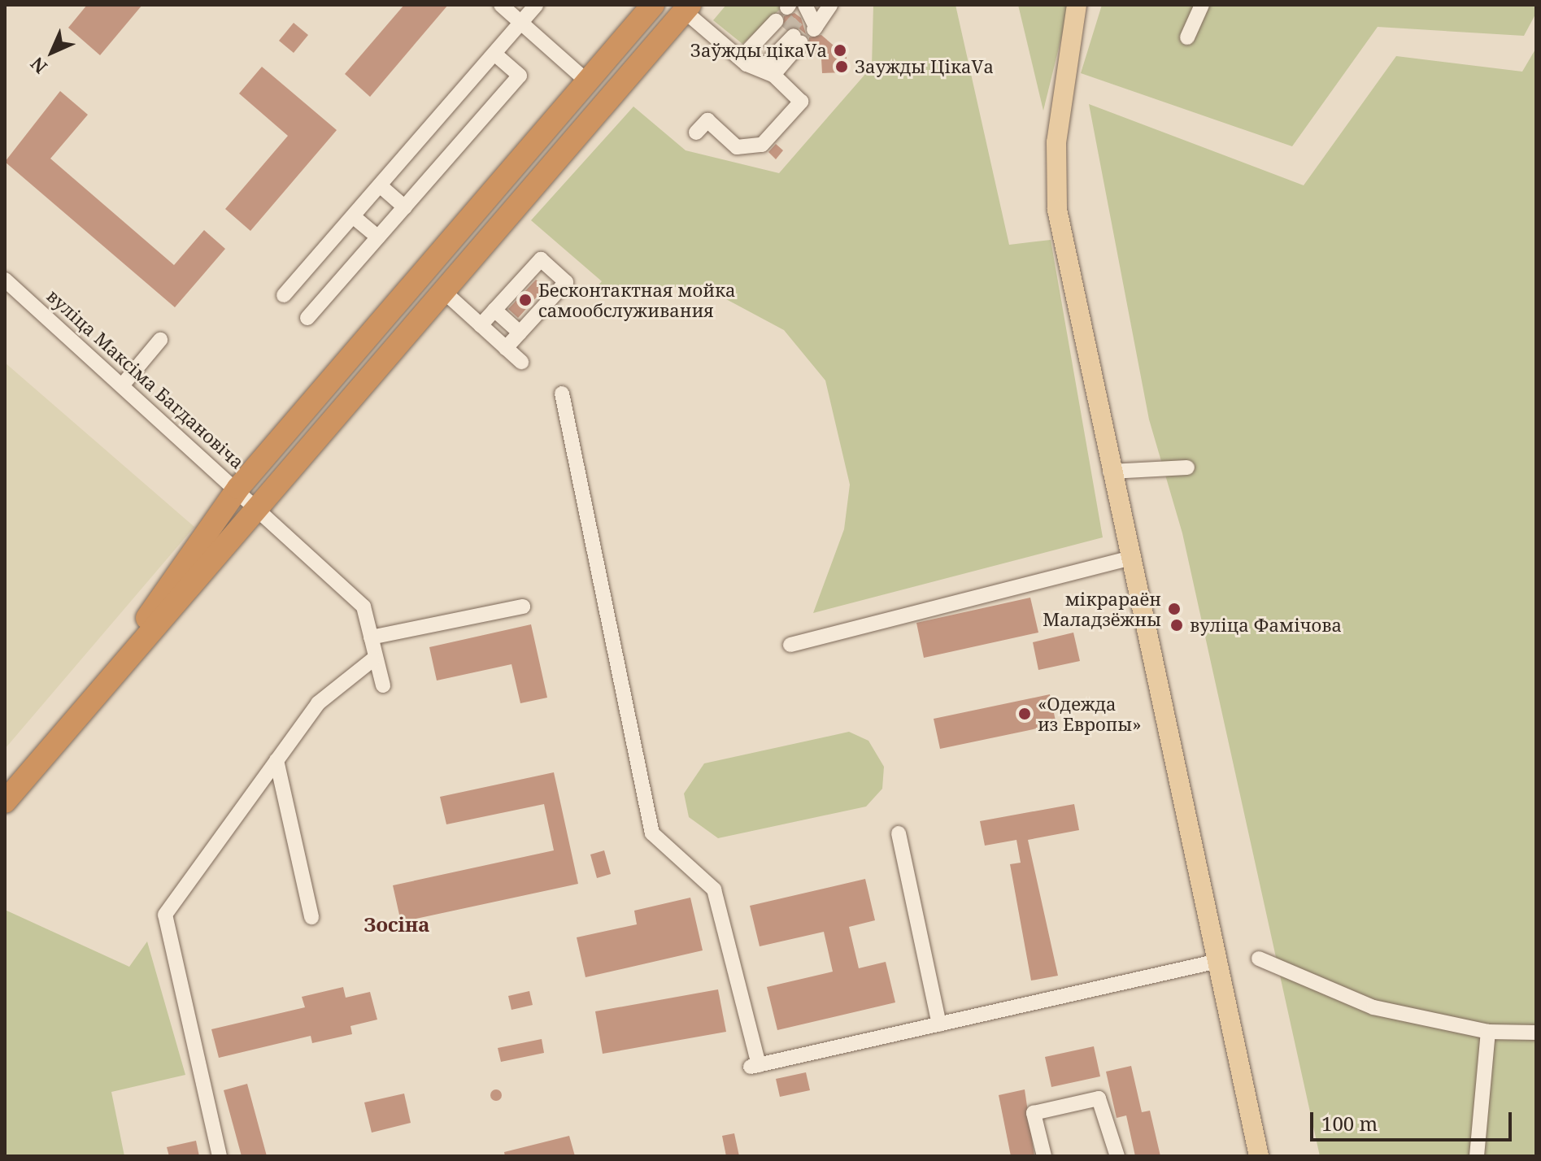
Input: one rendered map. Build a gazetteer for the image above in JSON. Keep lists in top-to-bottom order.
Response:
{
  "streets": {
    "street": ["вуліца Максіма Багдановіча"]
  },
  "districts": ["Зосіна"],
  "places": [
    "Заўжды цікаVа",
    "Заужды ЦікаVа",
    "Бесконтактная мойка самообслуживания",
    "мікрараён Маладзёжны",
    "вуліца Фамічова",
    "«Одежда из Европы»"
  ],
  "scale_bar": "100 m",
  "north": "bottom left"
}
